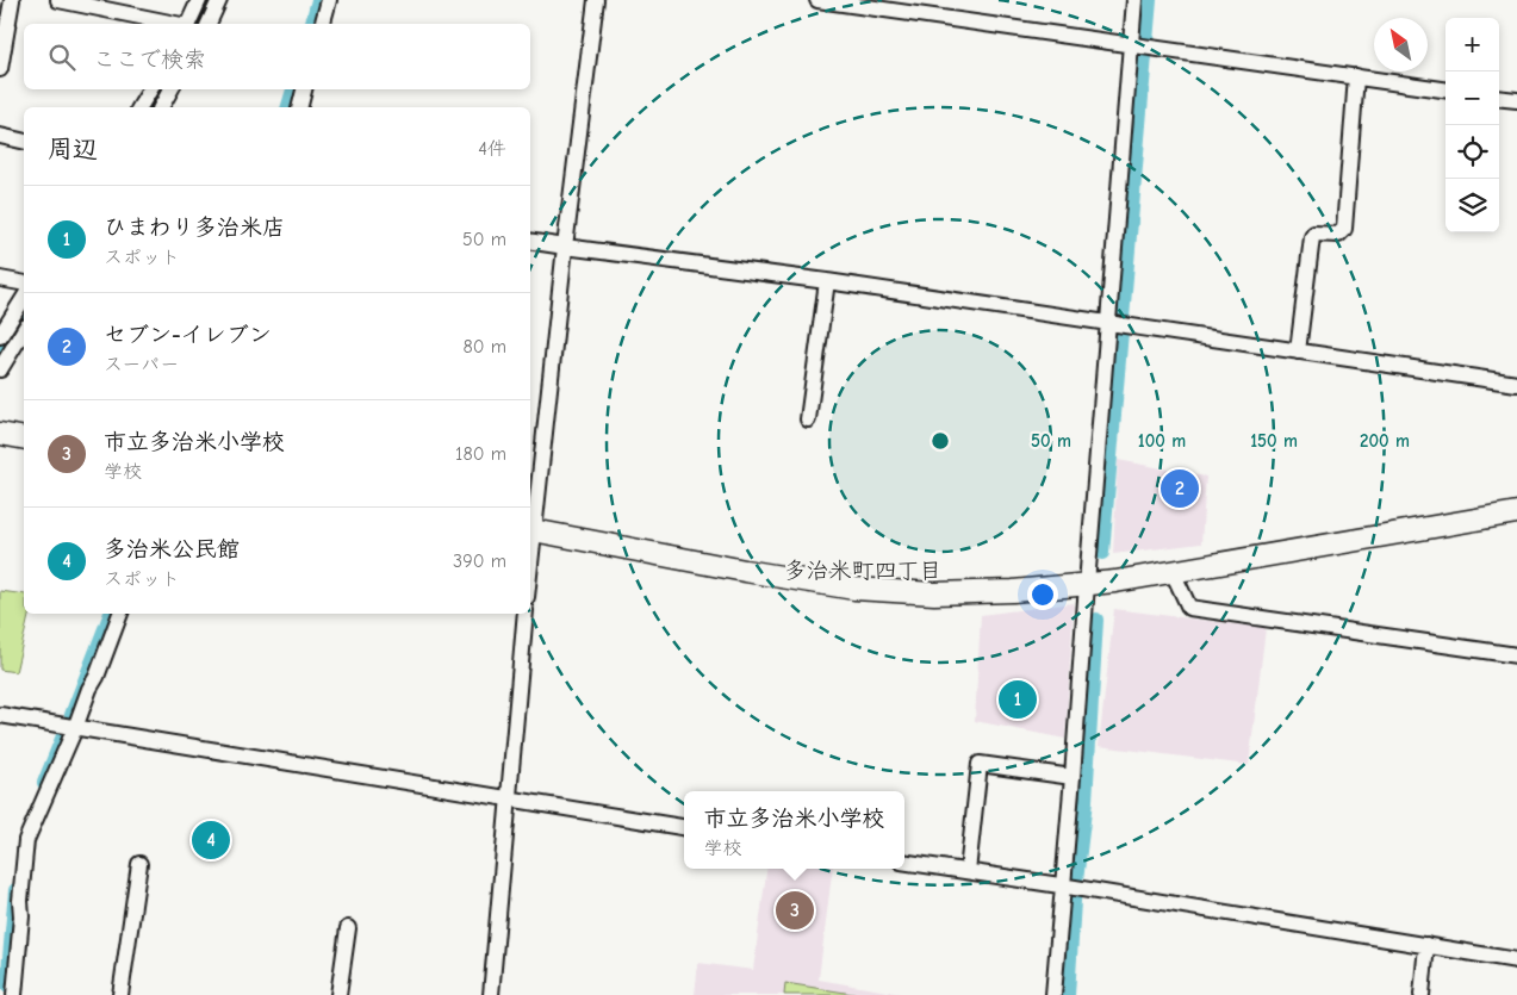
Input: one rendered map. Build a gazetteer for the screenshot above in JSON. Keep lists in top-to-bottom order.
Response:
{
  "districts": ["多治米町四丁目"],
  "north": "top left",
  "page": {
    "map_buttons": ["+", "−"],
    "search": "ここで検索",
    "heading": ["周辺", "4件"],
    "list": [
      {
        "mark": "1",
        "name": "ひまわり多治米店",
        "note": "スポット",
        "value": "50 m"
      },
      {
        "mark": "2",
        "name": "セブン-イレブン",
        "note": "スーパー",
        "value": "80 m"
      },
      {
        "mark": "3",
        "name": "市立多治米小学校",
        "note": "学校",
        "value": "180 m"
      },
      {
        "mark": "4",
        "name": "多治米公民館",
        "note": "スポット",
        "value": "390 m"
      }
    ],
    "pins": [
      "2",
      "1",
      "4",
      "3"
    ],
    "popup": ["市立多治米小学校", "学校"]
  },
  "rings": [
    "50 m",
    "100 m",
    "150 m",
    "200 m"
  ]
}
